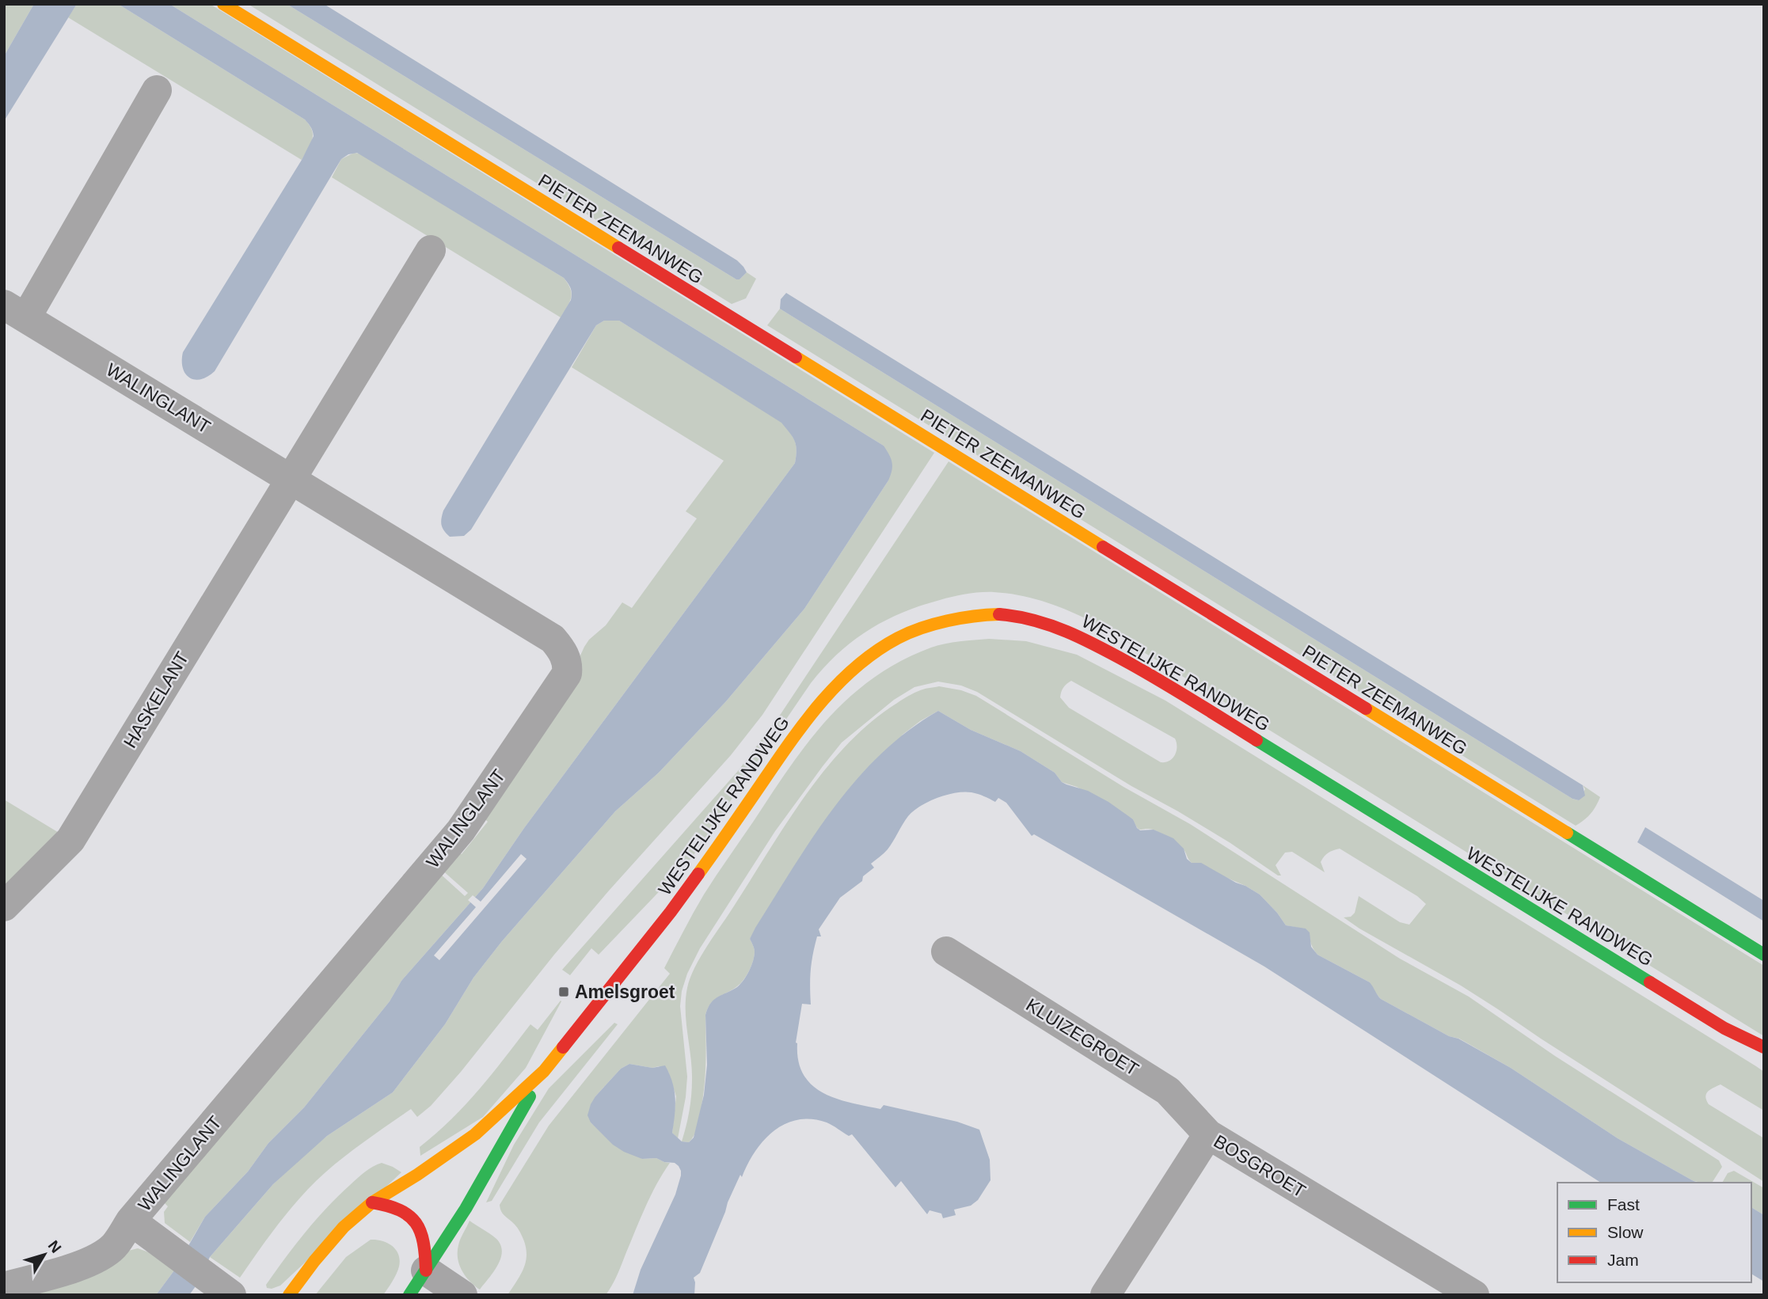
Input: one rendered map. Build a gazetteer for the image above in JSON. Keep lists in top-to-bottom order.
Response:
{
  "streets": {
    "street": [
      "PIETER ZEEMANWEG",
      "WALINGLANT",
      "WESTELIJKE RANDWEG",
      "HASKELANT",
      "KLUIZEGROET",
      "BOSGROET"
    ]
  },
  "crossings": [
    ["WALINGLANT", "HASKELANT"],
    ["KLUIZEGROET", "BOSGROET"]
  ],
  "places": {
    "transit": ["Amelsgroet"]
  },
  "legend": ["Fast", "Slow", "Jam"],
  "north": "top right"
}
